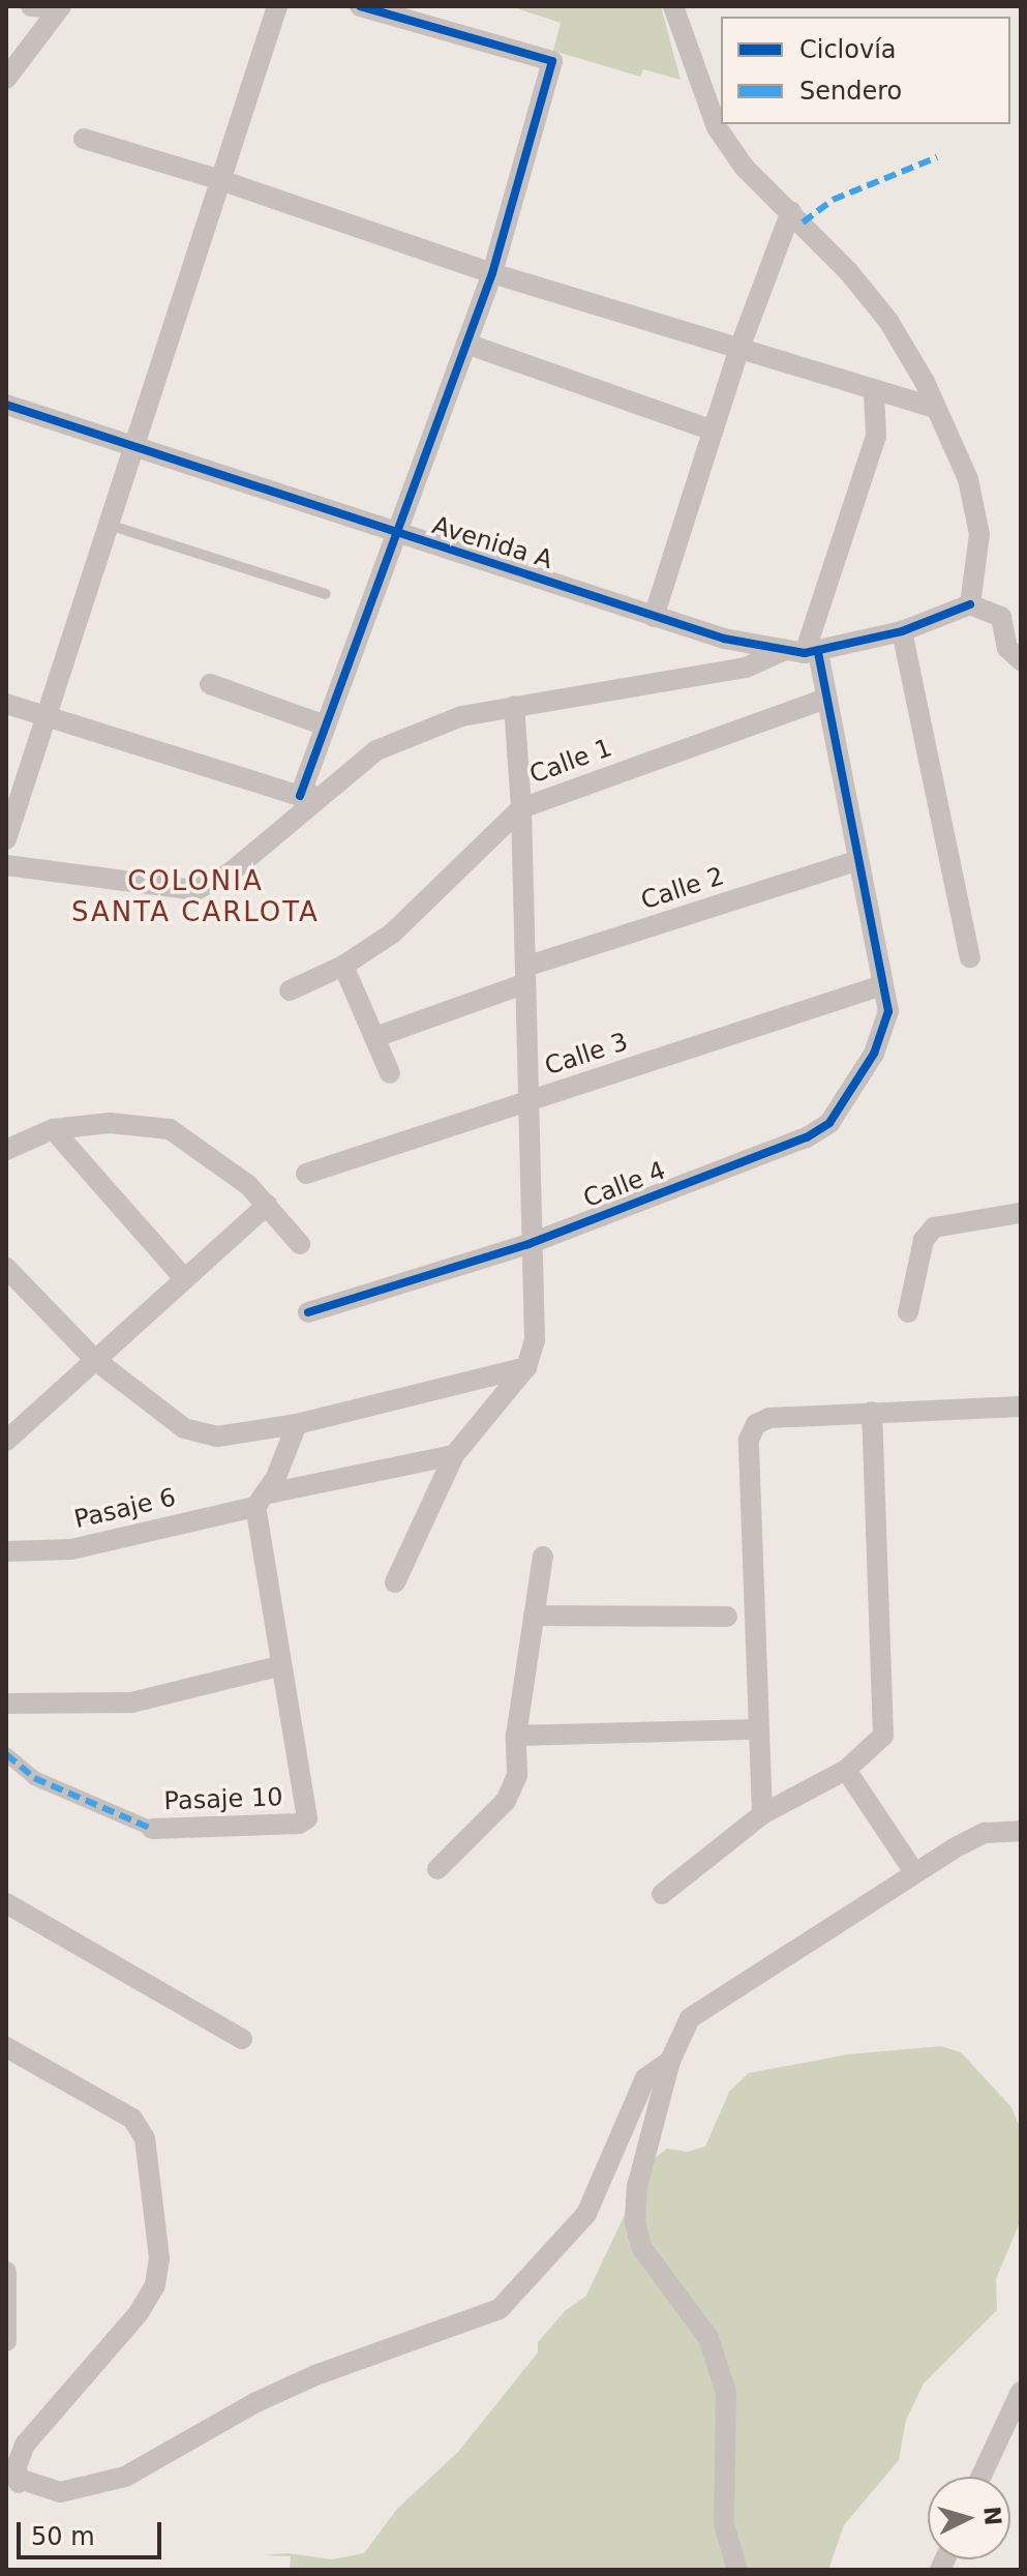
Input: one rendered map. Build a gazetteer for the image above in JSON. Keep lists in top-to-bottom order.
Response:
{
  "streets": {
    "street": [
      "Avenida A",
      "Calle 1",
      "Calle 2",
      "Calle 3",
      "Calle 4",
      "Pasaje 6",
      "Pasaje 10"
    ]
  },
  "crossings": [
    ["Calle 3", "Calle 4"]
  ],
  "districts": ["COLONIA SANTA CARLOTA"],
  "legend": ["Ciclovía", "Sendero"],
  "scale_bar": "50 m",
  "north": "right"
}
